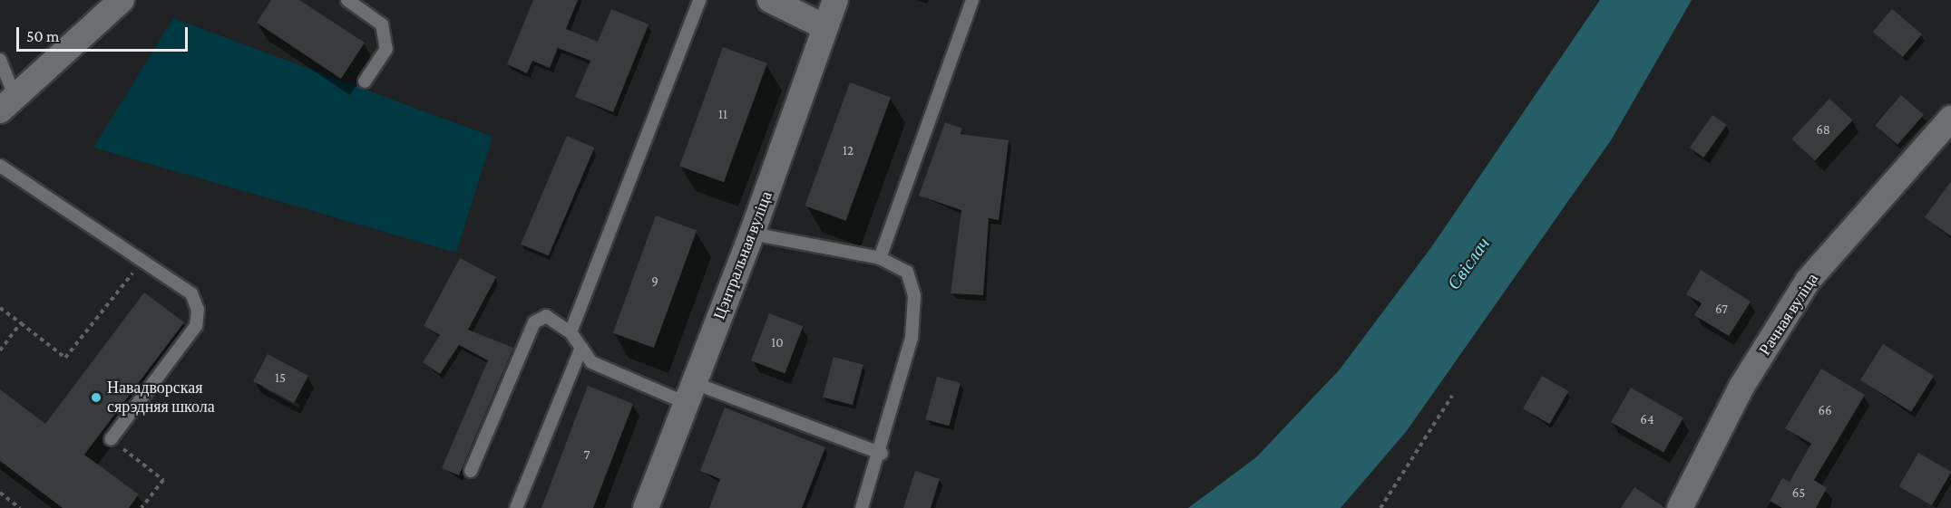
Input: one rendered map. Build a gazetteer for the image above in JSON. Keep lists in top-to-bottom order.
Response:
{
  "streets": {
    "street": ["Цэнтральная вуліца", "Рачная вуліца"]
  },
  "water": ["Свіслач"],
  "places": ["Навадворская сярэдняя школа"],
  "house_numbers": [
    "11",
    "68",
    "12",
    "9",
    "67",
    "10",
    "15",
    "66",
    "64",
    "7",
    "65"
  ],
  "scale_bar": "50 m"
}
